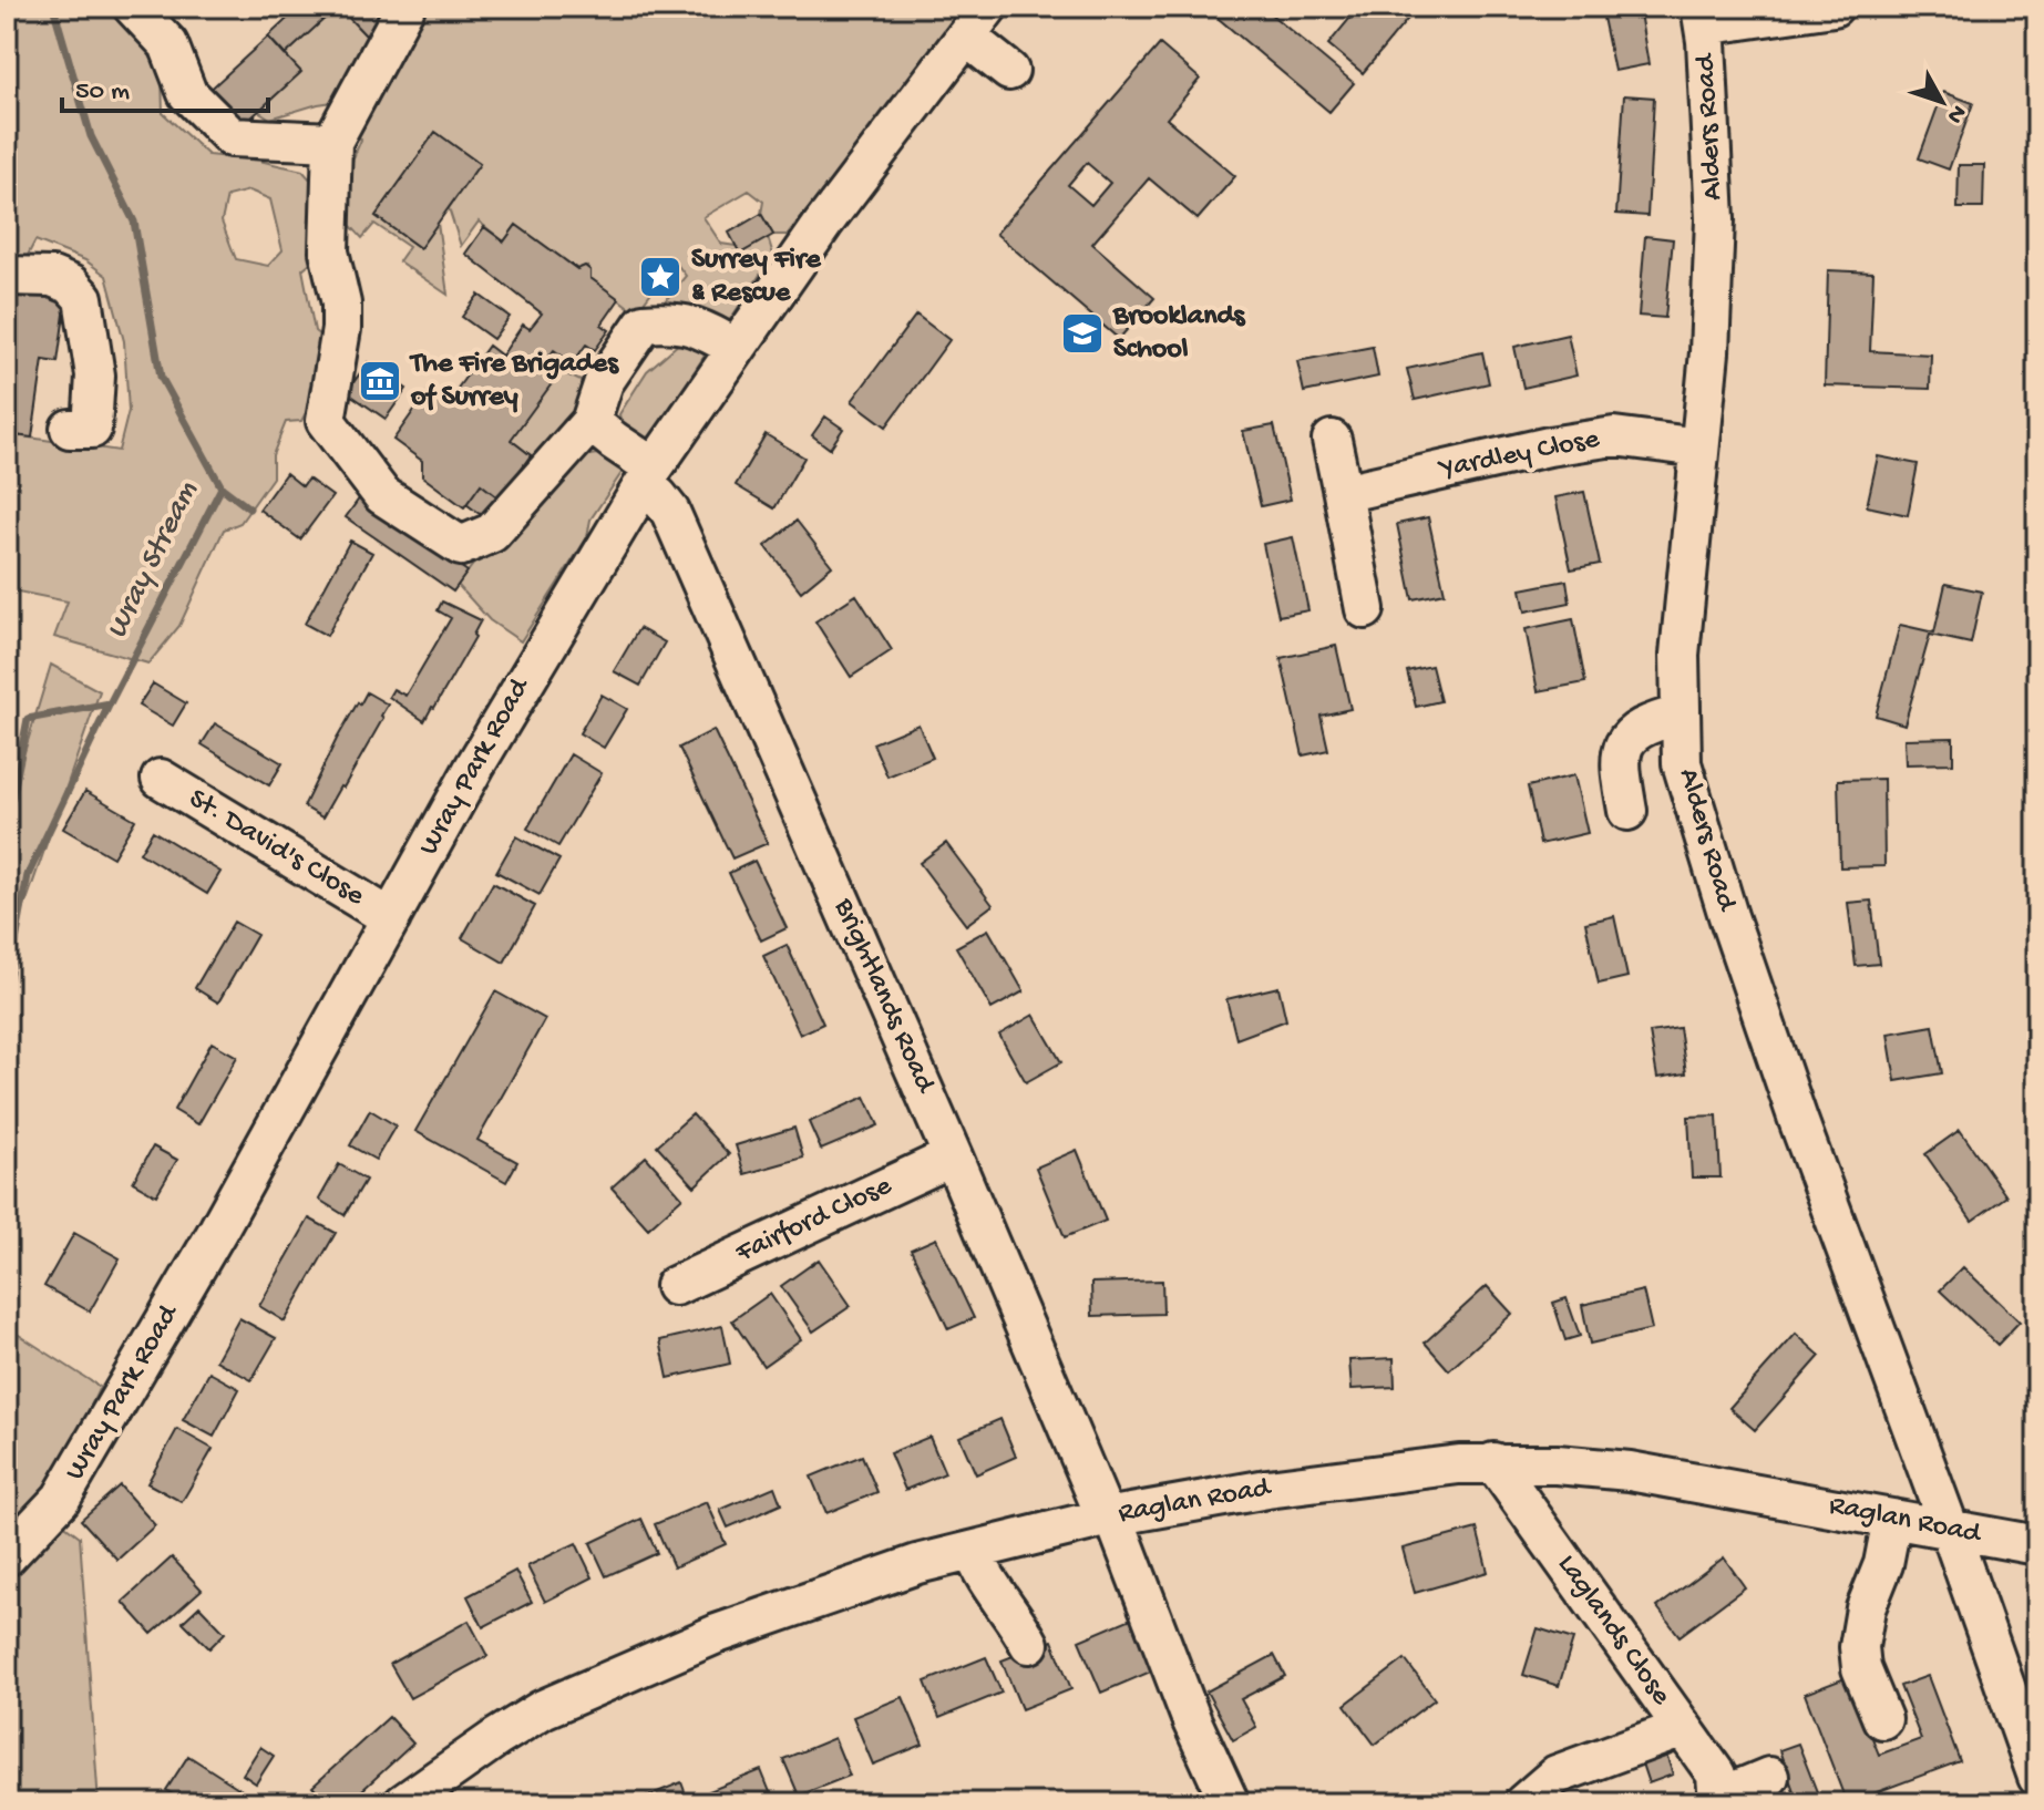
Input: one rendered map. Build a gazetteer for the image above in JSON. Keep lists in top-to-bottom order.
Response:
{
  "streets": {
    "street": [
      "Alders Road",
      "Yardley Close",
      "Wray Park Road",
      "St. David's Close",
      "Brightlands Road",
      "Fairford Close",
      "Raglan Road",
      "Laglands Close"
    ]
  },
  "crossings": [
    ["Alders Road", "Yardley Close"],
    ["Alders Road", "Raglan Road"],
    ["Wray Park Road", "St. David's Close"],
    ["Wray Park Road", "Brightlands Road"],
    ["Brightlands Road", "Fairford Close"],
    ["Brightlands Road", "Raglan Road"],
    ["Raglan Road", "Laglands Close"]
  ],
  "water": ["Wray Stream"],
  "places": {
    "place": ["Surrey Fire & Rescue"],
    "school or university": ["Brooklands School"],
    "museum": ["The Fire Brigades of Surrey"]
  },
  "scale_bar": "50 m",
  "north": "bottom right"
}
